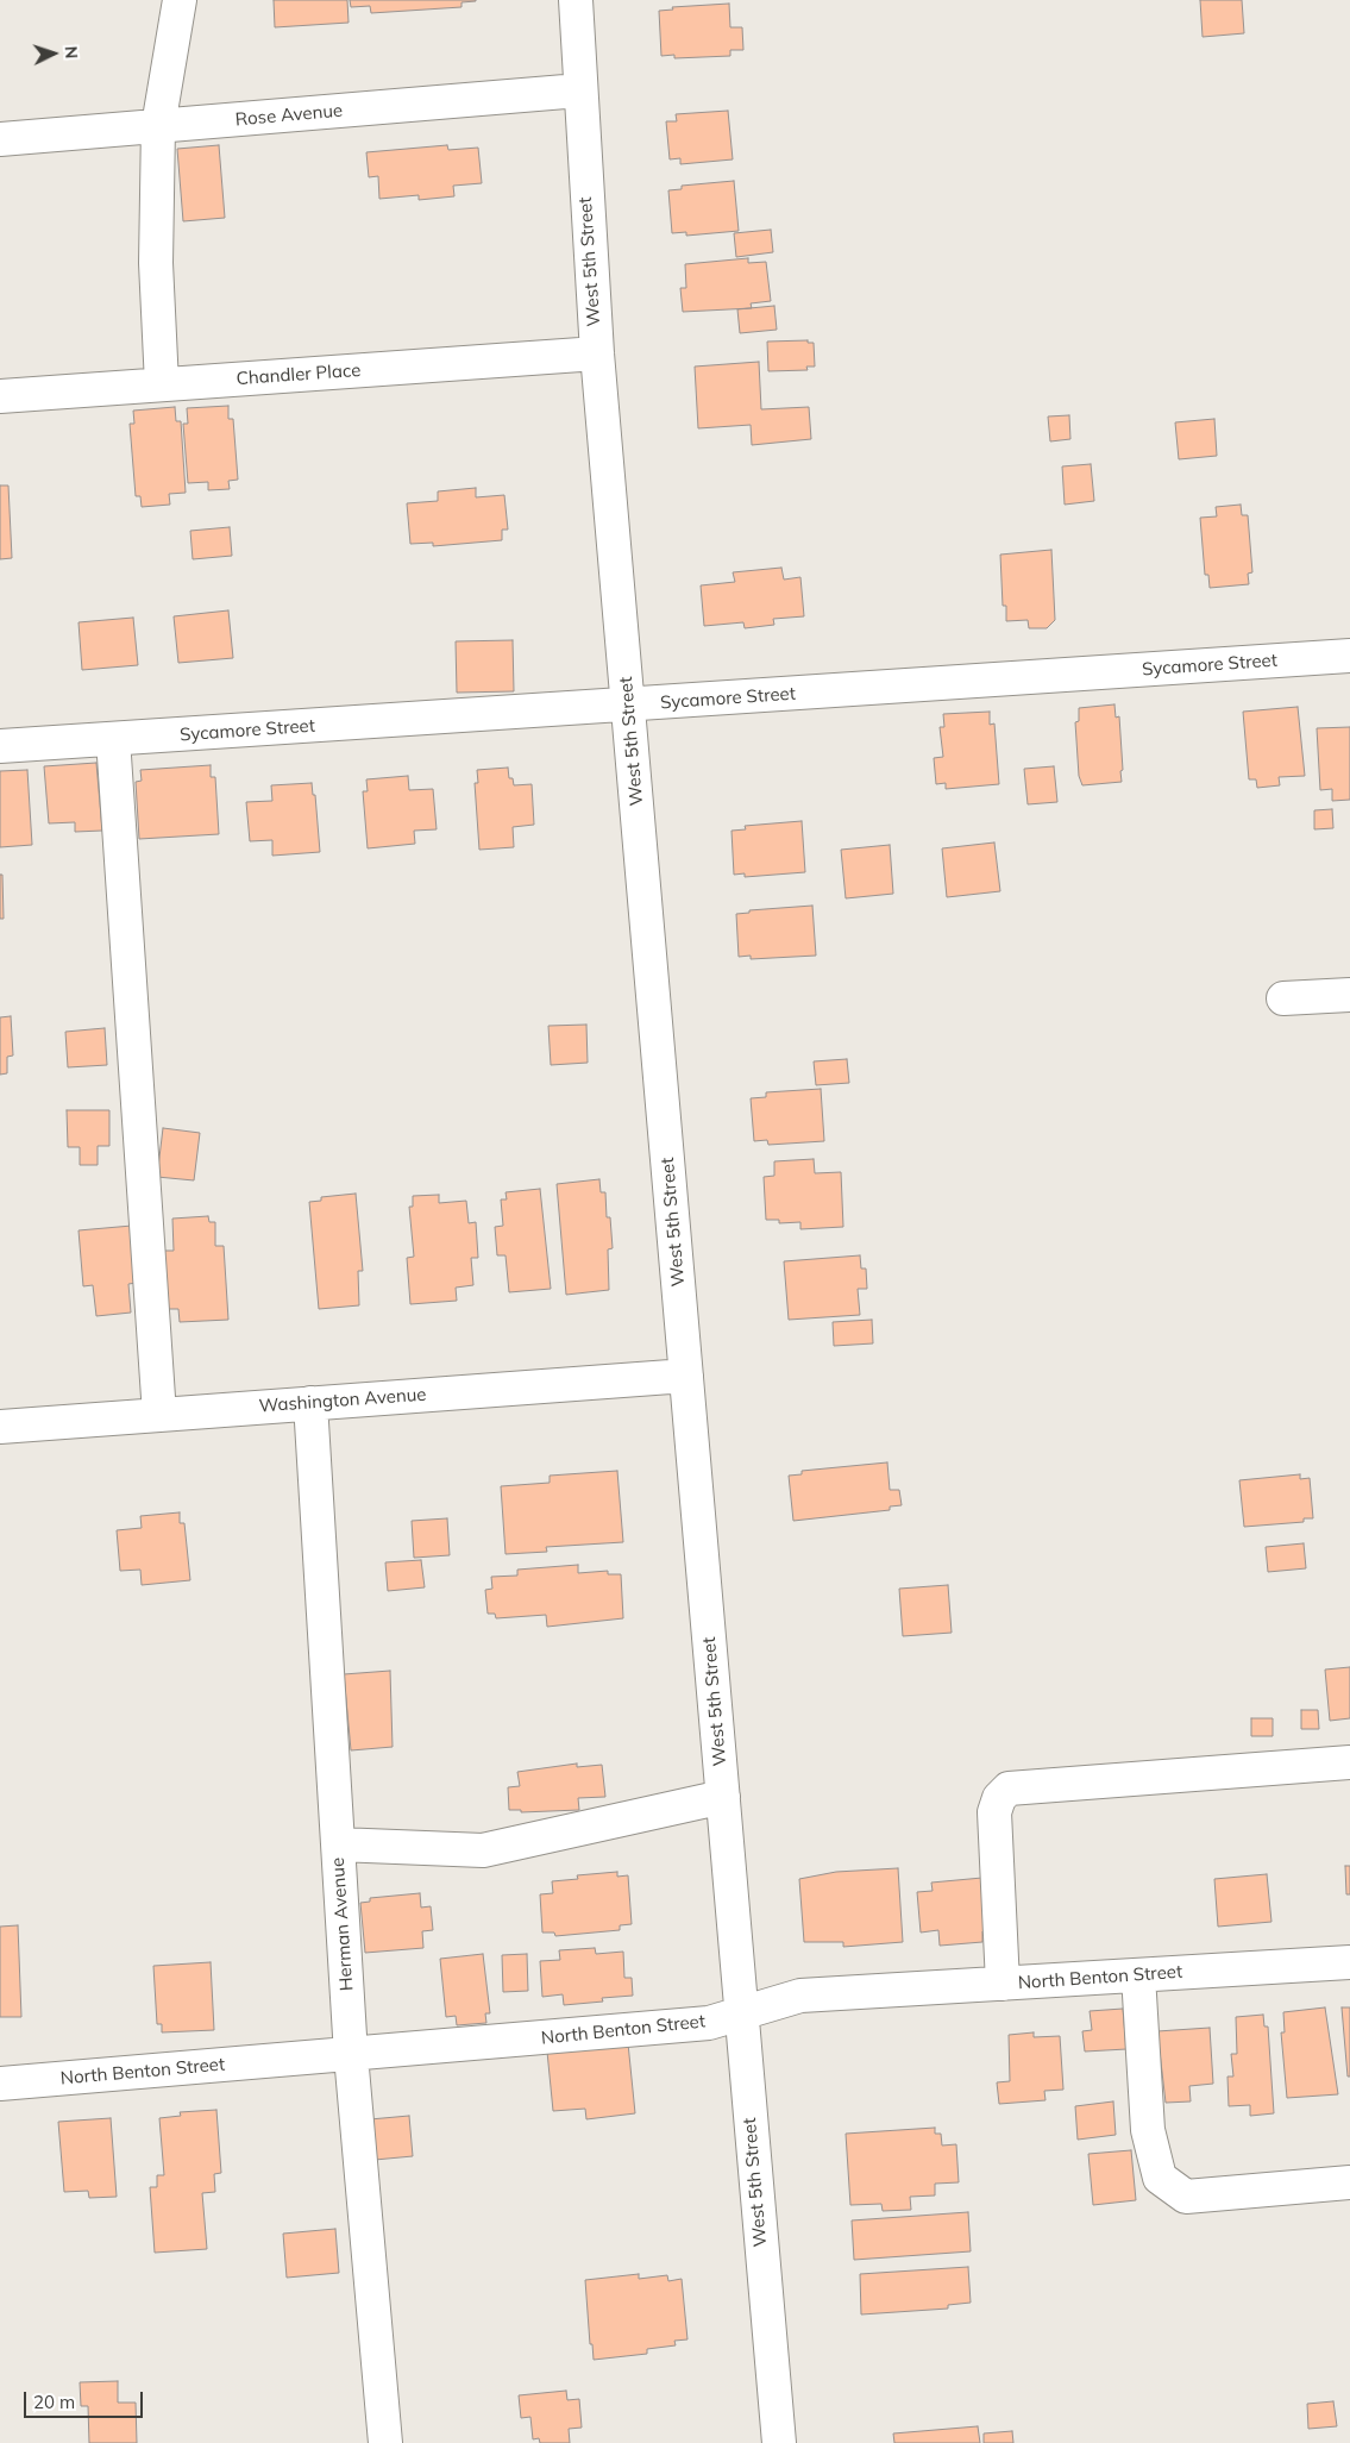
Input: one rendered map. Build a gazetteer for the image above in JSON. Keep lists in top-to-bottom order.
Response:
{
  "streets": {
    "street": [
      "Rose Avenue",
      "West 5th Street",
      "Chandler Place",
      "Sycamore Street",
      "Washington Avenue",
      "Herman Avenue",
      "North Benton Street"
    ]
  },
  "crossings": [
    ["Rose Avenue", "West 5th Street"],
    ["West 5th Street", "Chandler Place"],
    ["West 5th Street", "Sycamore Street"],
    ["West 5th Street", "Washington Avenue"],
    ["West 5th Street", "North Benton Street"],
    ["Washington Avenue", "Herman Avenue"],
    ["Herman Avenue", "North Benton Street"]
  ],
  "scale_bar": "20 m",
  "north": "right"
}
